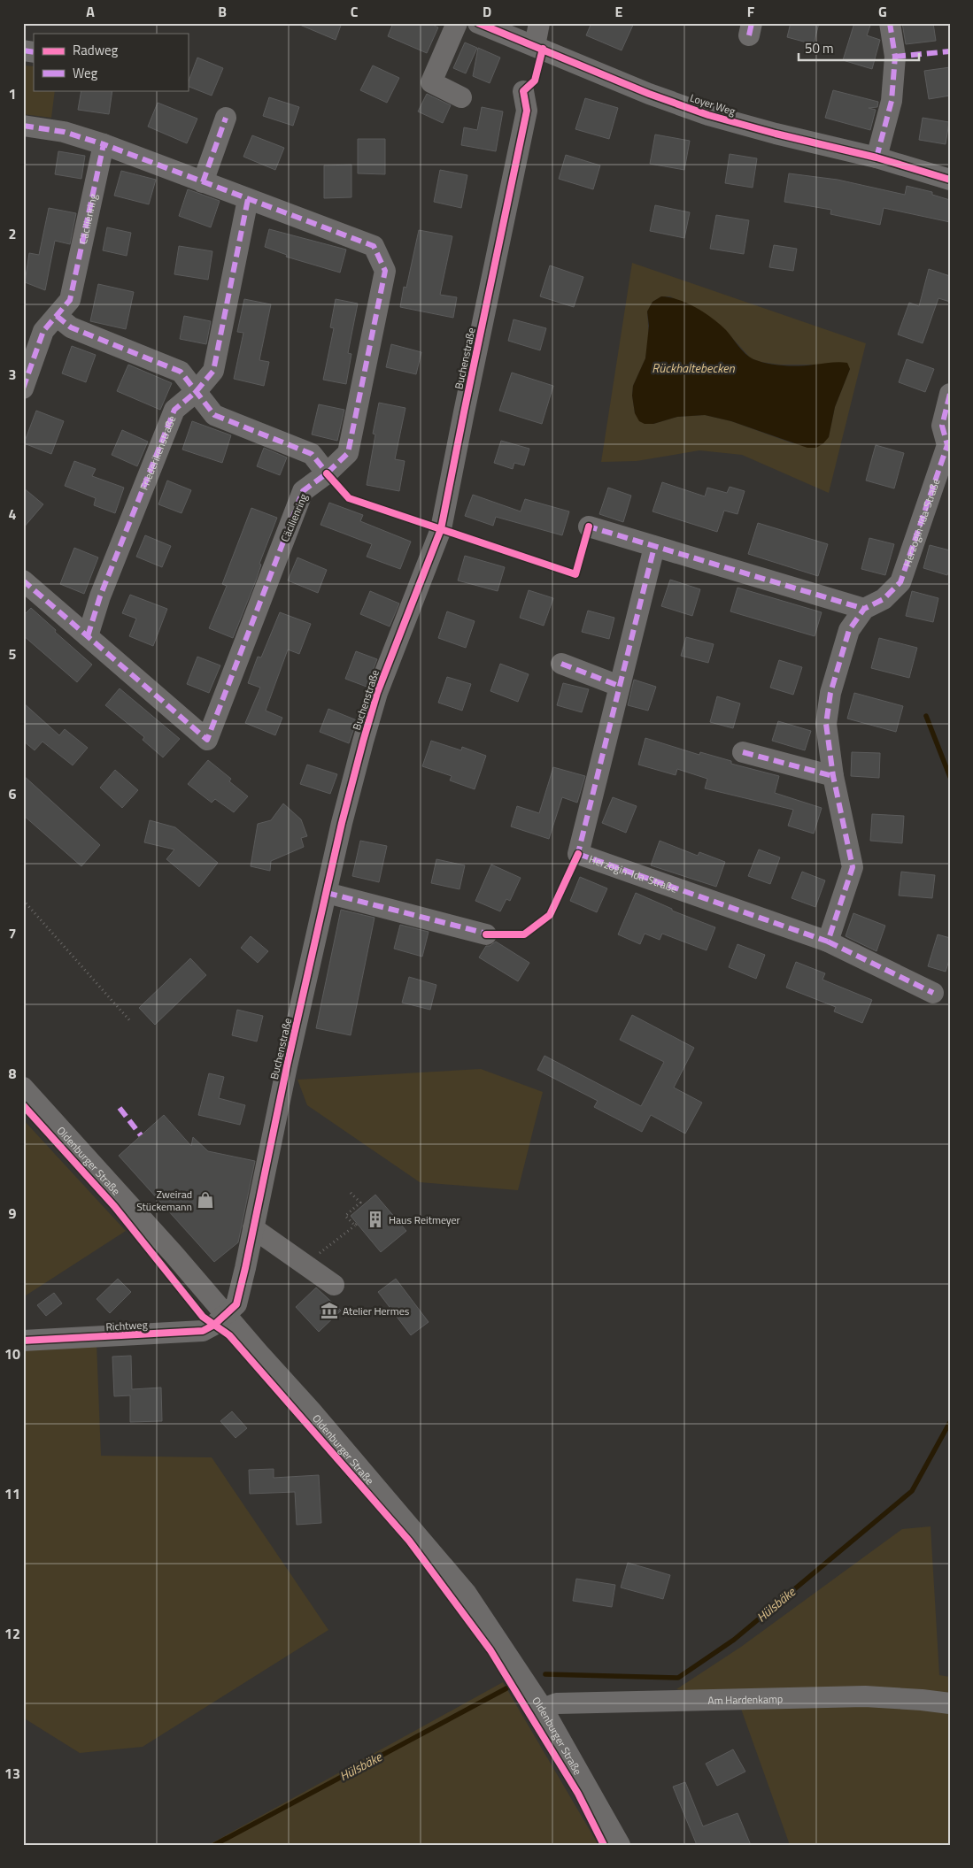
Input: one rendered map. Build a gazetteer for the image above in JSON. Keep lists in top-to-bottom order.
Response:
{
  "streets": {
    "street": [
      "Loyer Weg",
      "Cäcilienring",
      "Buchenstraße",
      "Friederikenstraße",
      "Herzogin-Ida-Straße",
      "Oldenburger Straße",
      "Richtweg",
      "Am Hardenkamp"
    ]
  },
  "crossings": [
    ["Cäcilienring", "Friederikenstraße"],
    ["Buchenstraße", "Oldenburger Straße"],
    ["Buchenstraße", "Richtweg"],
    ["Oldenburger Straße", "Richtweg"],
    ["Oldenburger Straße", "Am Hardenkamp"]
  ],
  "water": ["Rückhaltebecken", "Hülsbäke"],
  "places": {
    "shop": ["Zweirad Stückemann"],
    "building": ["Haus Reitmeyer"],
    "museum": ["Atelier Hermes"]
  },
  "legend": ["Radweg", "Weg"],
  "scale_bar": "50 m",
  "grid": {
    "columns": [
      "A",
      "B",
      "C",
      "D",
      "E",
      "F",
      "G"
    ],
    "rows": [
      "1",
      "2",
      "3",
      "4",
      "5",
      "6",
      "7",
      "8",
      "9",
      "10",
      "11",
      "12",
      "13"
    ]
  }
}
